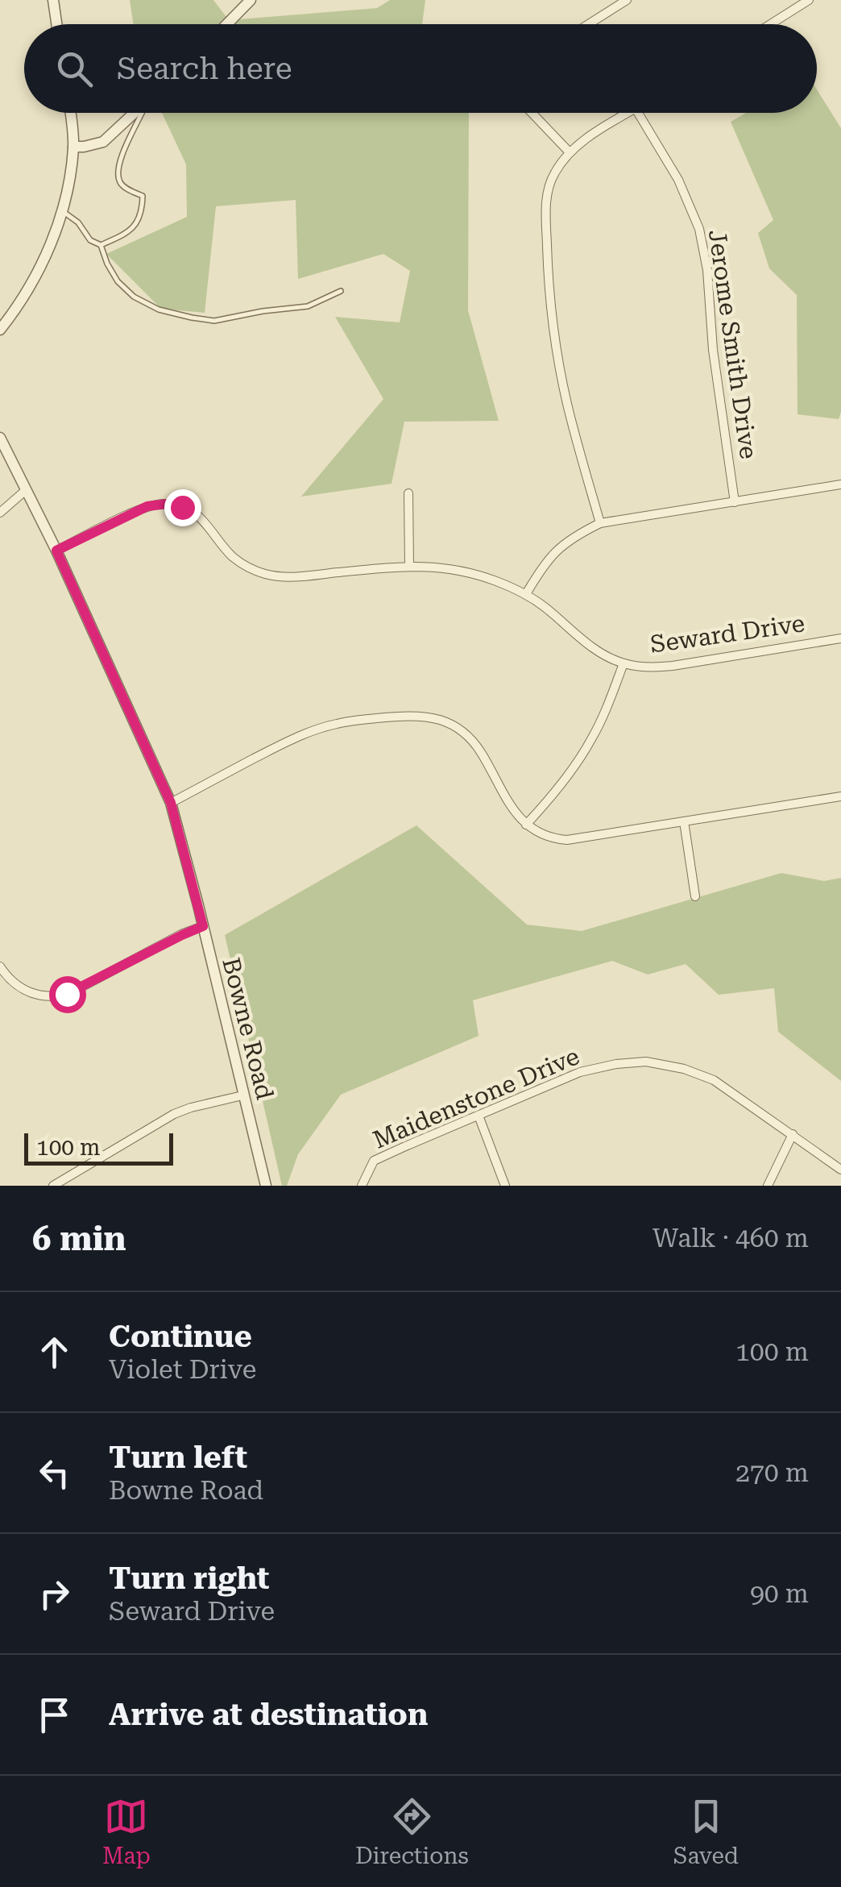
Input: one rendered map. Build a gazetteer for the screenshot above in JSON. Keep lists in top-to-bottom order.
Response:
{
  "streets": {
    "street": [
      "Jerome Smith Drive",
      "Seward Drive",
      "Bowne Road",
      "Maidenstone Drive"
    ]
  },
  "crossings": [
    ["Seward Drive", "Bowne Road"]
  ],
  "scale_bar": "100 m",
  "page": {
    "search": "Search here",
    "scale": "100 m",
    "heading": ["6 min", "Walk · 460 m"],
    "list": [
      ["Continue", "Violet Drive", "100 m"],
      ["Turn left", "Bowne Road", "270 m"],
      ["Turn right", "Seward Drive", "90 m"],
      "Arrive at destination"
    ],
    "nav": ["Map", "Directions", "Saved"]
  }
}
